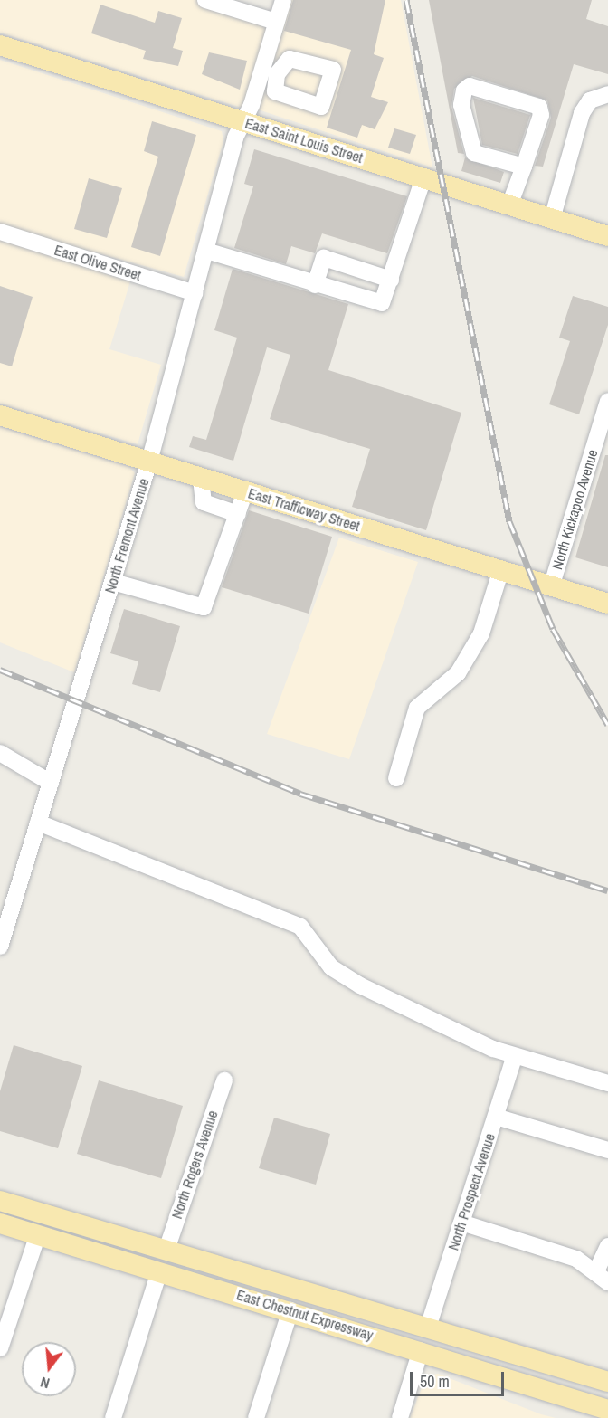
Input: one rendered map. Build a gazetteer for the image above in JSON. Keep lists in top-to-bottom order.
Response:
{
  "streets": {
    "main road": ["East Saint Louis Street", "East Trafficway Street", "East Chestnut Expressway"],
    "street": [
      "East Olive Street",
      "North Kickapoo Avenue",
      "North Fremont Avenue",
      "North Rogers Avenue",
      "North Prospect Avenue"
    ]
  },
  "crossings": [
    ["East Saint Louis Street", "North Fremont Avenue"],
    ["East Olive Street", "North Fremont Avenue"],
    ["East Trafficway Street", "North Kickapoo Avenue"],
    ["East Trafficway Street", "North Fremont Avenue"],
    ["North Rogers Avenue", "East Chestnut Expressway"],
    ["North Prospect Avenue", "East Chestnut Expressway"]
  ],
  "scale_bar": "50 m",
  "north": "bottom"
}
